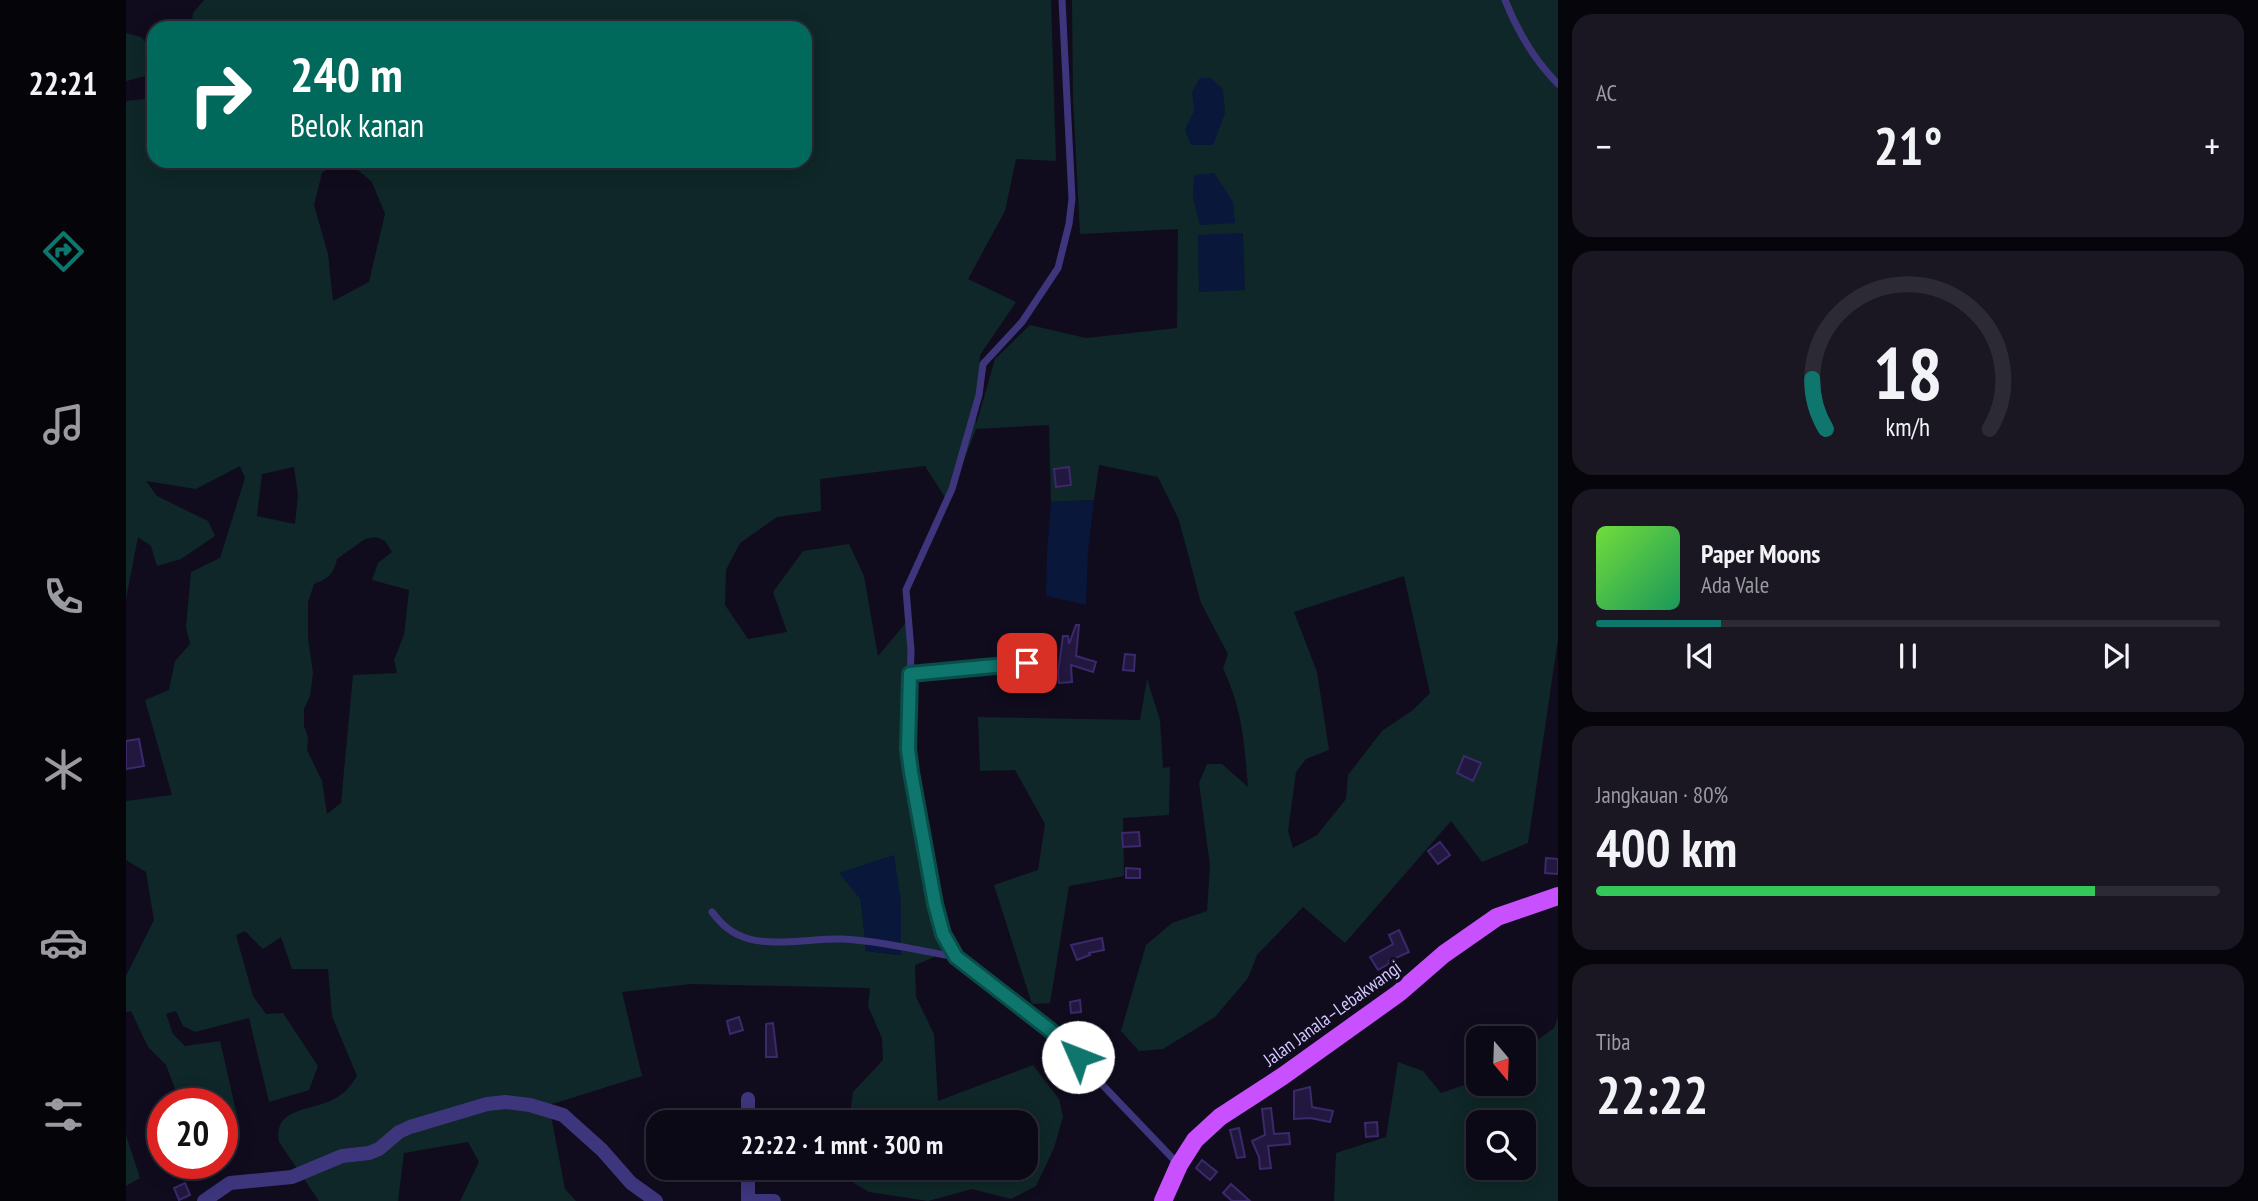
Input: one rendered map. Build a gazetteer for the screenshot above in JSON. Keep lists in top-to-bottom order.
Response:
{
  "streets": {
    "main road": ["Jalan Janala–Lebakwangi"]
  },
  "north": "bottom",
  "page": {
    "tabs": "22:21",
    "tile": [
      "AC",
      ["Jangkauan · 80%", "400 km"],
      ["Tiba", "22:22"]
    ],
    "turn": ["240 m", "Belok kanan"],
    "heat": ["−", "21°", "+"],
    "song": ["Paper Moons", "Ada Vale"],
    "limit": "20",
    "trip": "22:22 · 1 mnt · 300 m",
    "gauge": ["18", "km/h"]
  }
}
